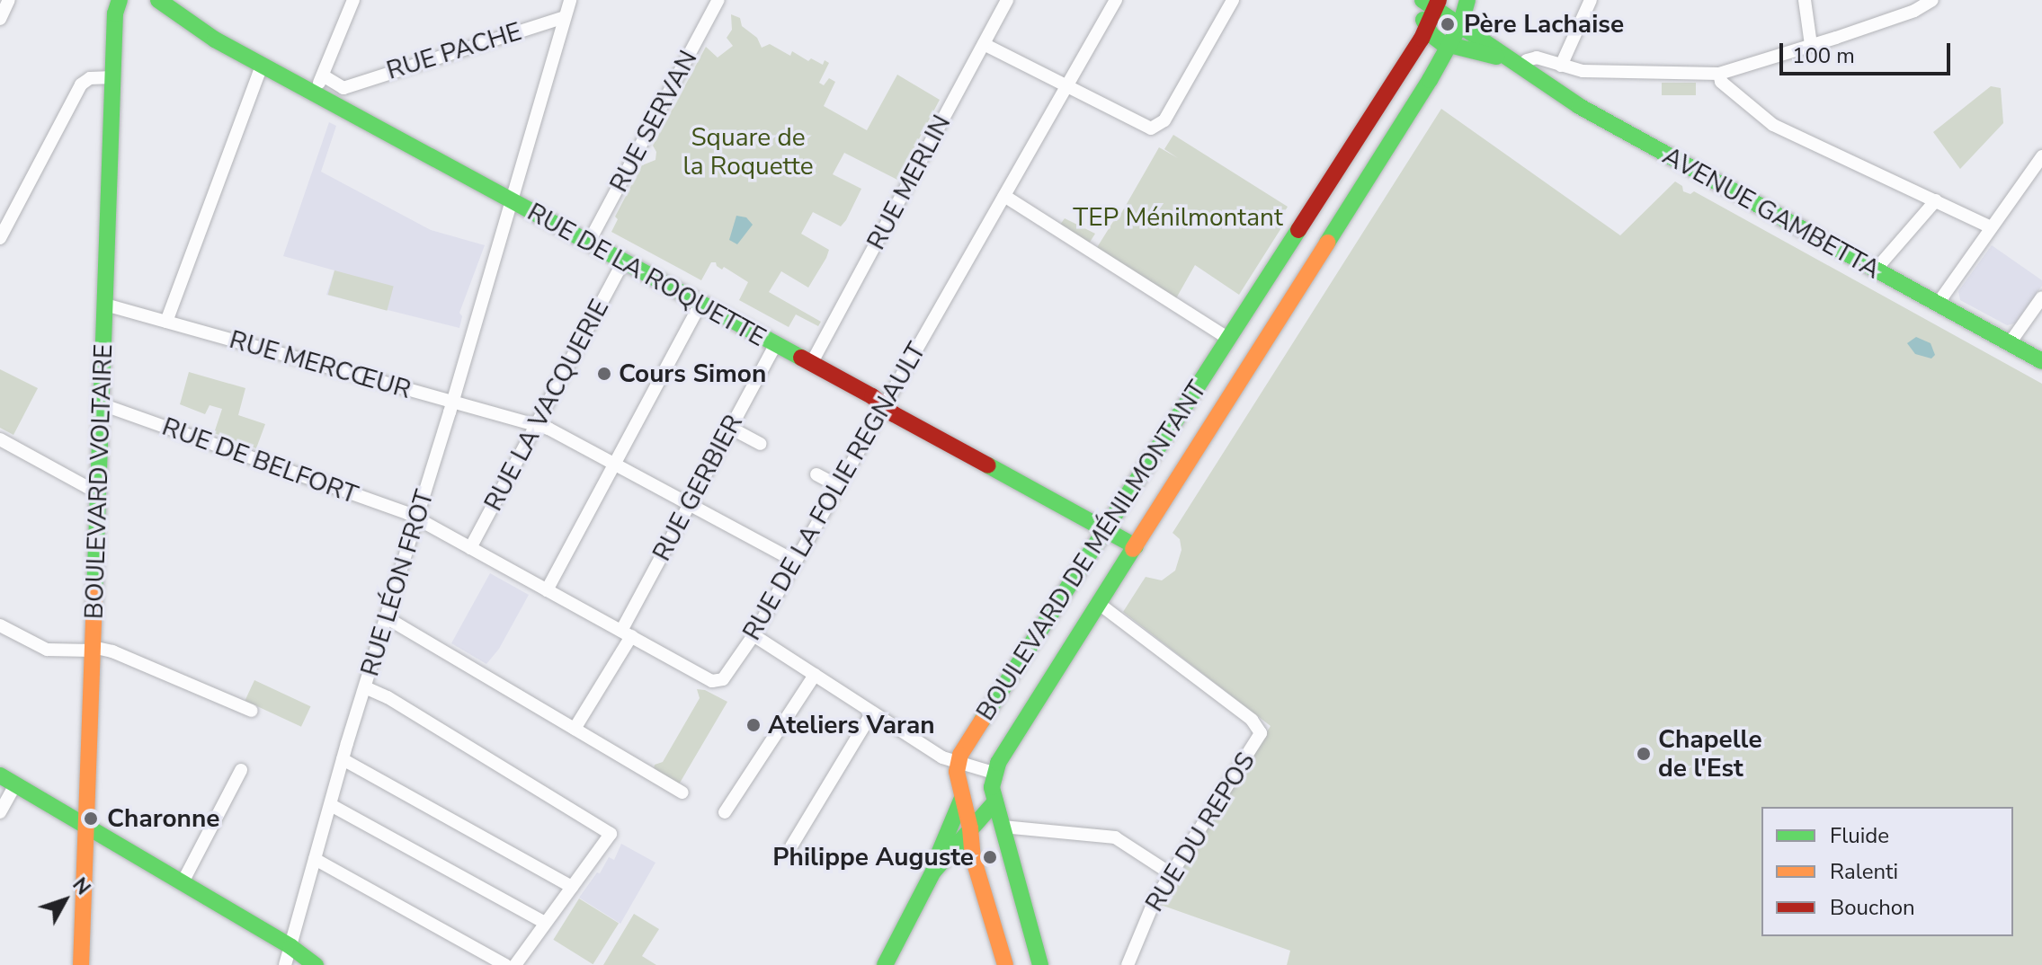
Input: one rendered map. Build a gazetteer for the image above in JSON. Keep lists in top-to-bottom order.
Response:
{
  "streets": {
    "main road": [
      "AVENUE GAMBETTA",
      "RUE DE LA ROQUETTE",
      "BOULEVARD VOLTAIRE",
      "BOULEVARD DE MÉNILMONTANT"
    ],
    "street": [
      "RUE PACHE",
      "RUE SERVAN",
      "RUE MERLIN",
      "RUE MERCŒUR",
      "RUE LA VACQUERIE",
      "RUE DE BELFORT",
      "RUE GERBIER",
      "RUE DE LA FOLIE REGNAULT",
      "RUE LÉON FROT",
      "RUE DU REPOS"
    ]
  },
  "crossings": [
    ["RUE PACHE", "RUE LÉON FROT"],
    ["RUE SERVAN", "RUE DE LA ROQUETTE"],
    ["RUE MERLIN", "RUE DE LA ROQUETTE"],
    ["AVENUE GAMBETTA", "BOULEVARD DE MÉNILMONTANT"],
    ["RUE DE LA ROQUETTE", "RUE LA VACQUERIE"],
    ["RUE DE LA ROQUETTE", "RUE GERBIER"],
    ["RUE DE LA ROQUETTE", "RUE DE LA FOLIE REGNAULT"],
    ["RUE DE LA ROQUETTE", "BOULEVARD DE MÉNILMONTANT"],
    ["RUE DE LA ROQUETTE", "RUE LÉON FROT"],
    ["RUE MERCŒUR", "RUE LA VACQUERIE"],
    ["RUE MERCŒUR", "BOULEVARD VOLTAIRE"],
    ["RUE MERCŒUR", "RUE GERBIER"],
    ["RUE MERCŒUR", "RUE DE LA FOLIE REGNAULT"],
    ["RUE MERCŒUR", "RUE LÉON FROT"],
    ["RUE LA VACQUERIE", "RUE DE LA FOLIE REGNAULT"],
    ["RUE DE BELFORT", "BOULEVARD VOLTAIRE"],
    ["RUE DE BELFORT", "RUE DE LA FOLIE REGNAULT"],
    ["RUE DE BELFORT", "RUE LÉON FROT"],
    ["RUE GERBIER", "RUE DE LA FOLIE REGNAULT"],
    ["RUE DE LA FOLIE REGNAULT", "RUE LÉON FROT"],
    ["BOULEVARD DE MÉNILMONTANT", "RUE DU REPOS"]
  ],
  "parks": ["Square de la Roquette", "TEP Ménilmontant"],
  "places": [
    "Père Lachaise",
    "Cours Simon",
    "Ateliers Varan",
    "Chapelle de l'Est",
    "Charonne",
    "Philippe Auguste"
  ],
  "legend": ["Fluide", "Ralenti", "Bouchon"],
  "scale_bar": "100 m",
  "north": "top right"
}
